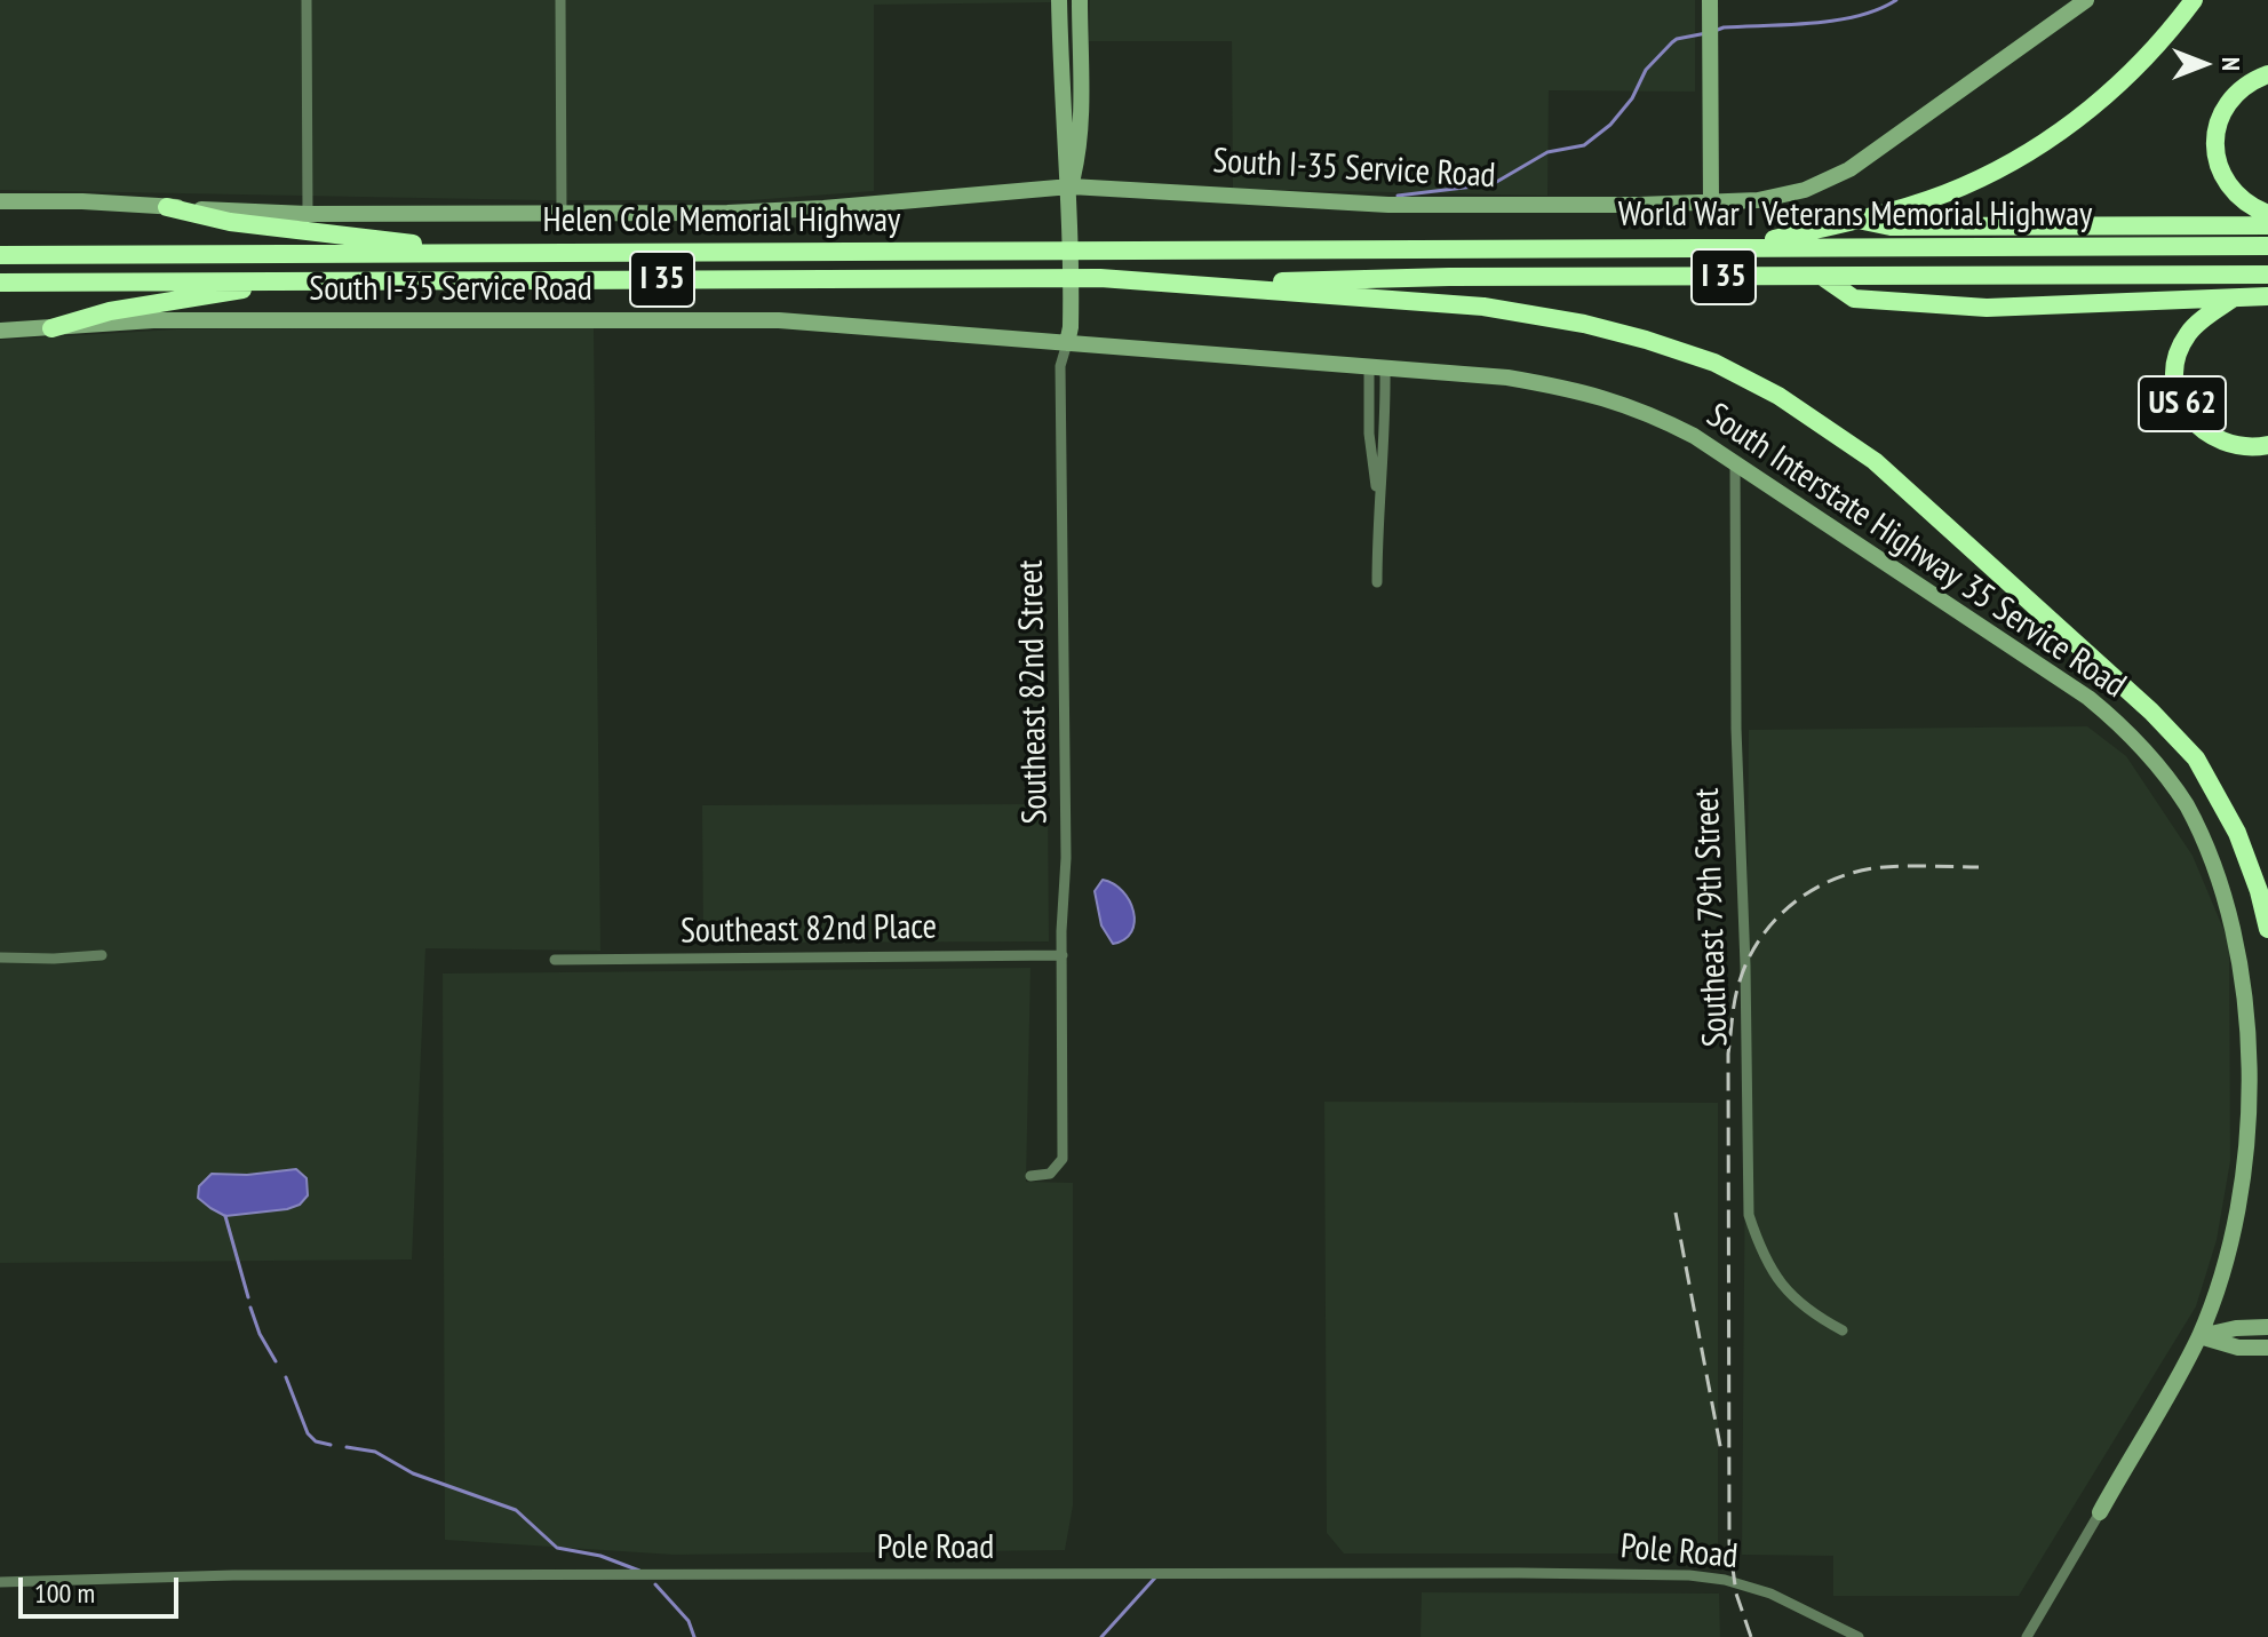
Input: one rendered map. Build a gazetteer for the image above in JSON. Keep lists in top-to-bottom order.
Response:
{
  "streets": {
    "highway": [
      "World War I Veterans Memorial Highway",
      "Helen Cole Memorial Highway",
      "I 35",
      "US 62"
    ],
    "street": [
      "South I-35 Service Road",
      "South Interstate Highway 35 Service Road",
      "Southeast 82nd Street",
      "Southeast 79th Street",
      "Southeast 82nd Place",
      "Pole Road"
    ]
  },
  "crossings": [
    ["South I-35 Service Road", "South Interstate Highway 35 Service Road"],
    ["South I-35 Service Road", "Southeast 82nd Street"],
    ["World War I Veterans Memorial Highway", "Helen Cole Memorial Highway"],
    ["South Interstate Highway 35 Service Road", "Southeast 79th Street"],
    ["Southeast 82nd Street", "Southeast 82nd Place"]
  ],
  "scale_bar": "100 m",
  "north": "right"
}
